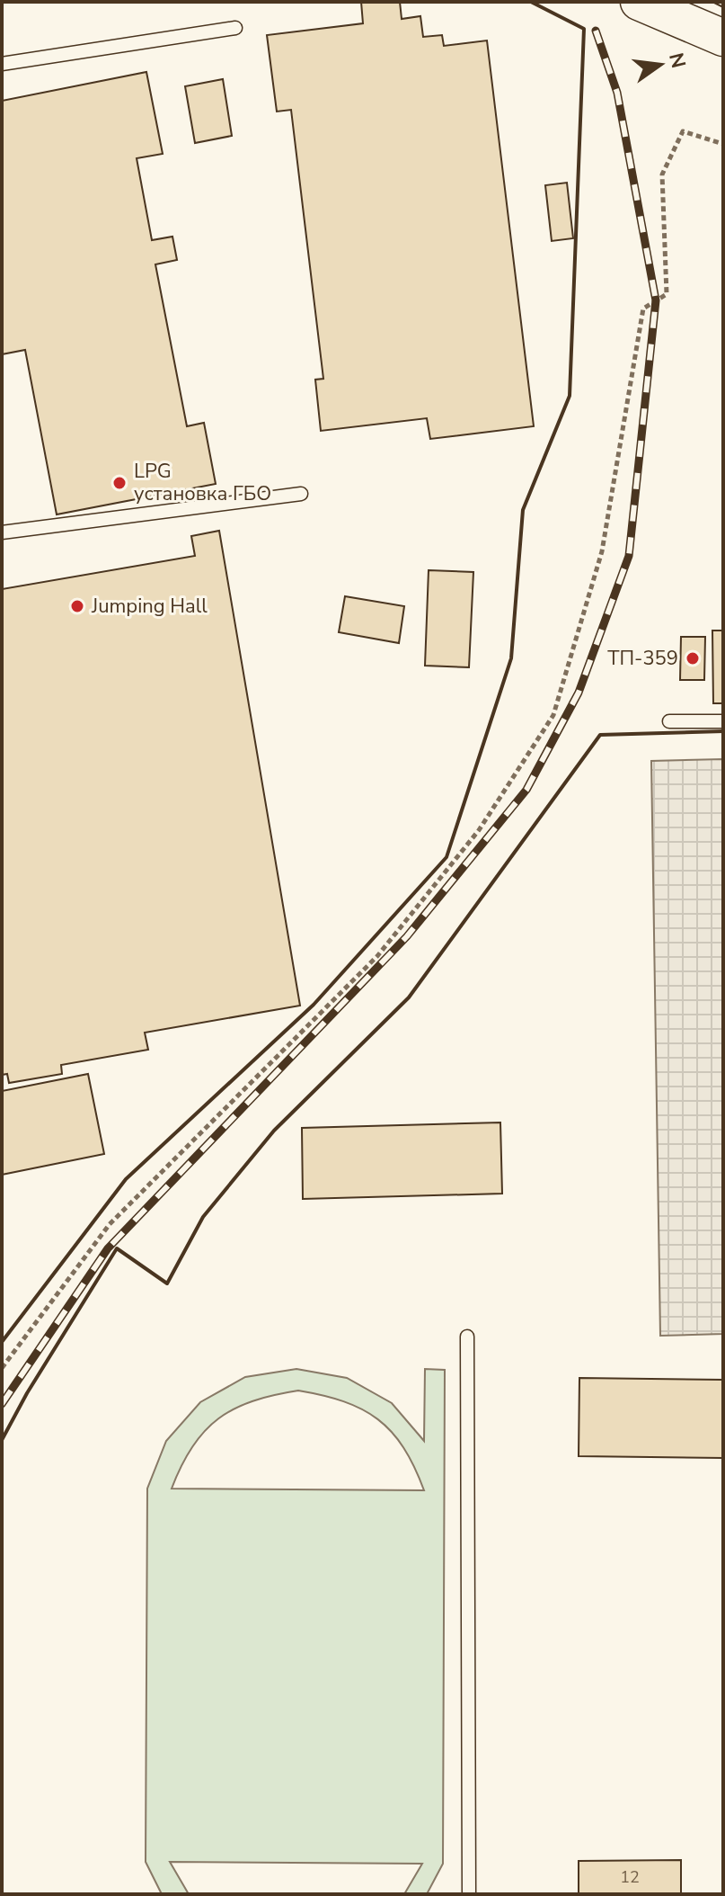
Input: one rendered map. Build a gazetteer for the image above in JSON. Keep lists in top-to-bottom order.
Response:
{
  "places": ["LPG установка ГБО", "Jumping Hall", "ТП-359"],
  "house_numbers": ["12"],
  "north": "right"
}
